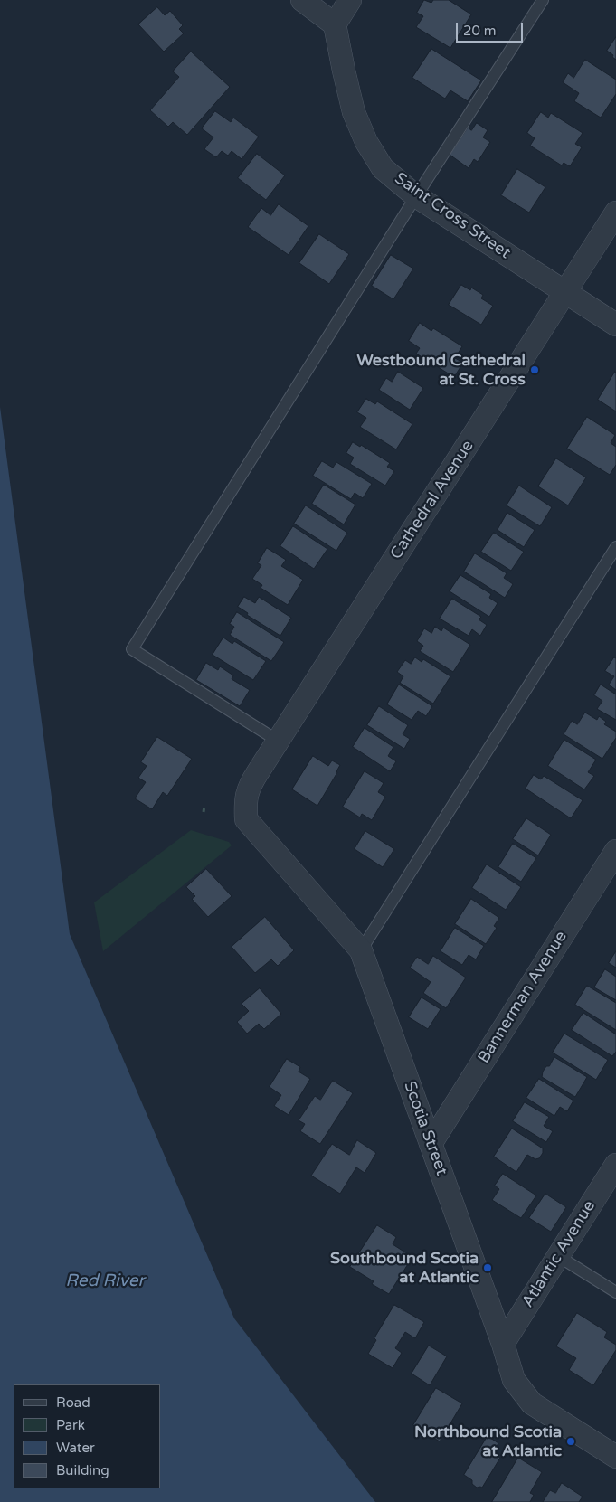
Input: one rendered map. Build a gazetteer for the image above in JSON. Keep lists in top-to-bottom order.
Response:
{
  "streets": {
    "street": [
      "Saint Cross Street",
      "Cathedral Avenue",
      "Bannerman Avenue",
      "Scotia Street",
      "Atlantic Avenue"
    ]
  },
  "crossings": [
    ["Saint Cross Street", "Cathedral Avenue"],
    ["Cathedral Avenue", "Scotia Street"],
    ["Bannerman Avenue", "Scotia Street"],
    ["Scotia Street", "Atlantic Avenue"]
  ],
  "water": ["Red River"],
  "places": ["Westbound Cathedral at St. Cross", "Southbound Scotia at Atlantic", "Northbound Scotia at Atlantic"],
  "legend": [
    "Road",
    "Park",
    "Water",
    "Building"
  ],
  "scale_bar": "20 m"
}
